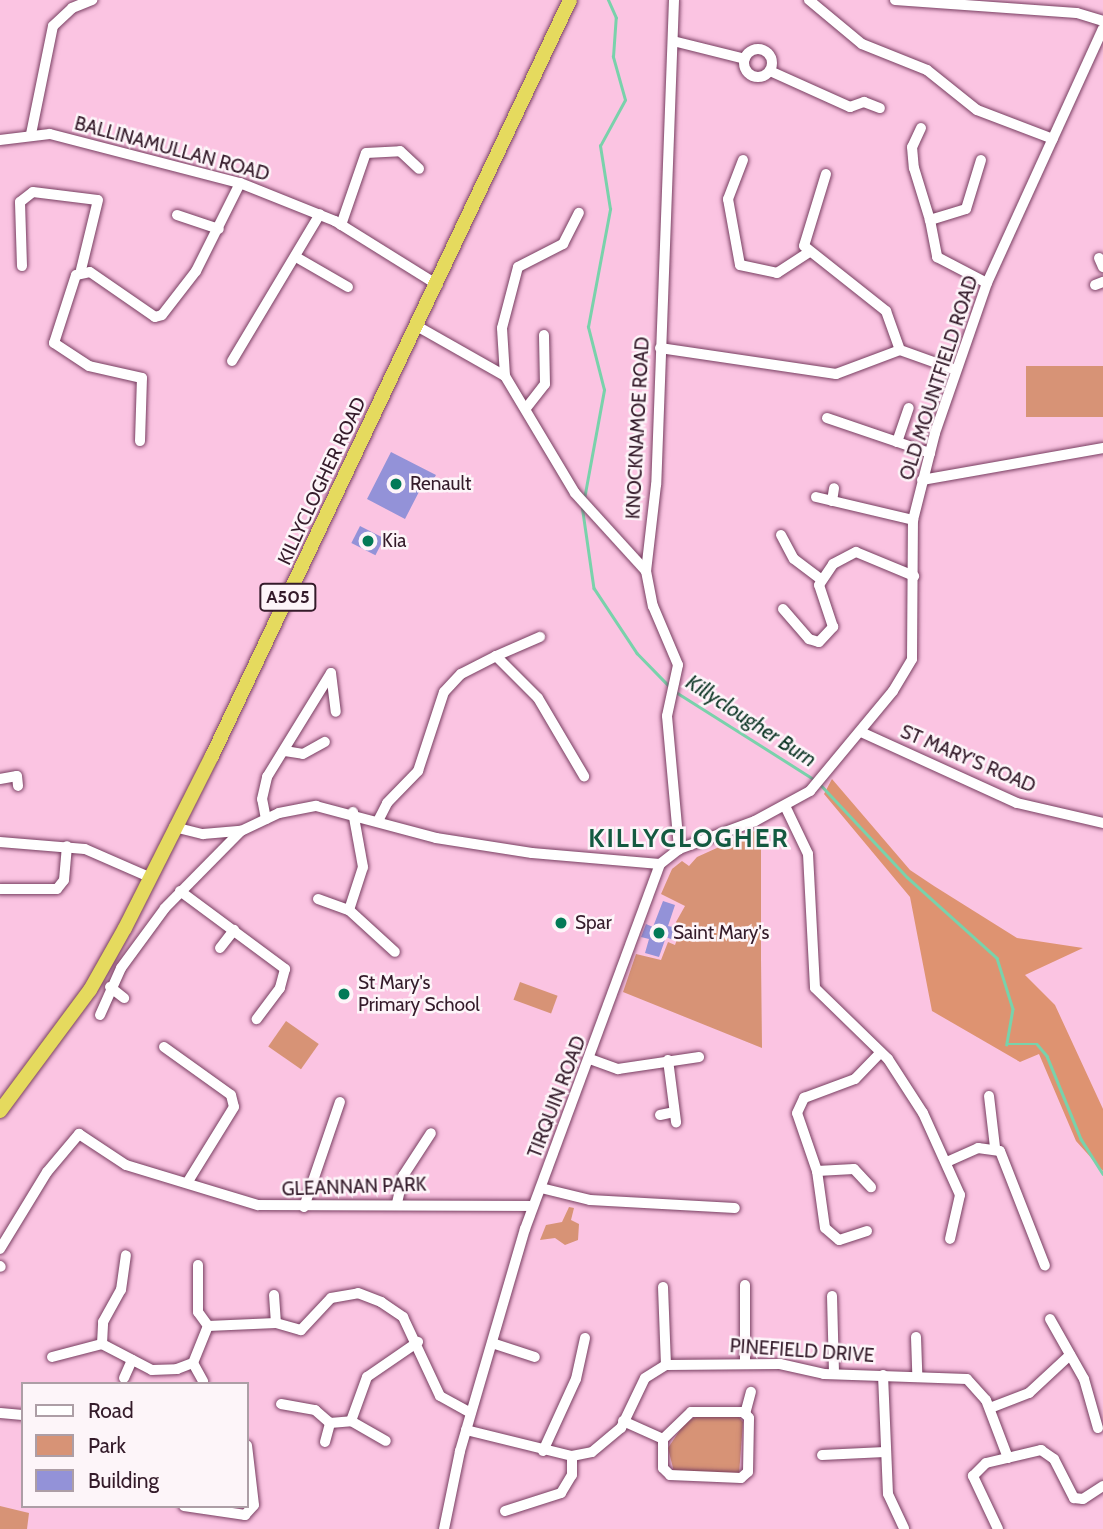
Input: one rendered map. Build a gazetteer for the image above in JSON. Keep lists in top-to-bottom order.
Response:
{
  "streets": {
    "highway": ["KILLYCLOGHER ROAD", "A505"],
    "street": [
      "BALLINAMULLAN ROAD",
      "OLD MOUNTFIELD ROAD",
      "KNOCKNAMOE ROAD",
      "ST MARY'S ROAD",
      "TIRQUIN ROAD",
      "GLEANNAN PARK",
      "PINEFIELD DRIVE"
    ]
  },
  "crossings": [
    ["BALLINAMULLAN ROAD", "KILLYCLOGHER ROAD"],
    ["OLD MOUNTFIELD ROAD", "KNOCKNAMOE ROAD"],
    ["OLD MOUNTFIELD ROAD", "ST MARY'S ROAD"],
    ["OLD MOUNTFIELD ROAD", "TIRQUIN ROAD"],
    ["TIRQUIN ROAD", "GLEANNAN PARK"]
  ],
  "districts": ["KILLYCLOGHER"],
  "water": ["Killyclougher Burn"],
  "places": [
    "Renault",
    "Kia",
    "Spar",
    "Saint Mary's",
    "St Mary's Primary School"
  ],
  "legend": ["Road", "Park", "Building"]
}
